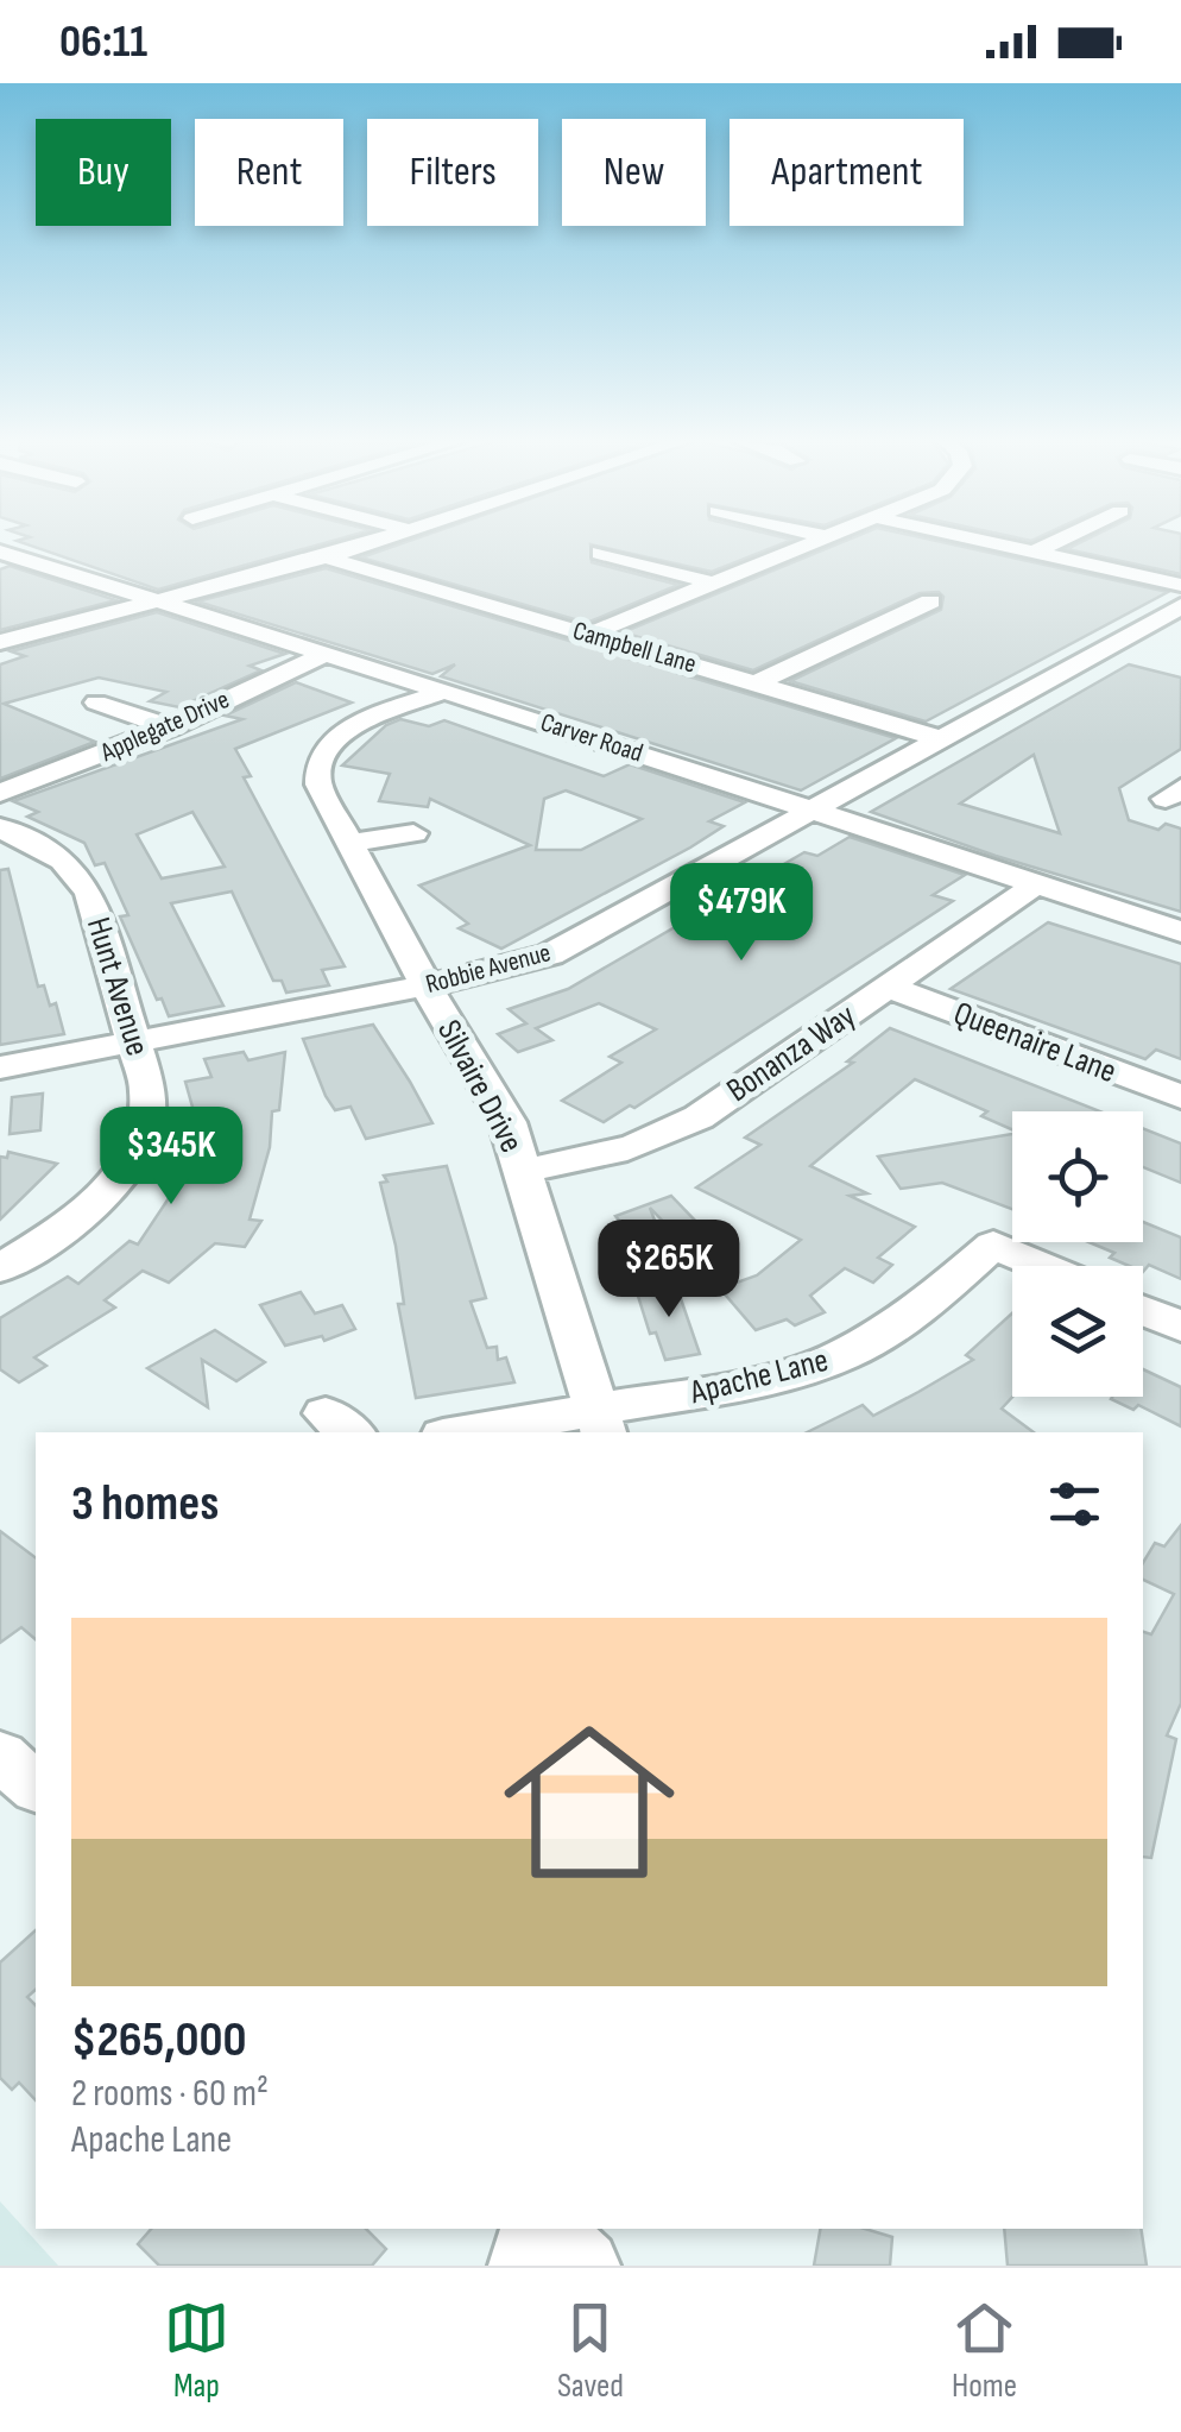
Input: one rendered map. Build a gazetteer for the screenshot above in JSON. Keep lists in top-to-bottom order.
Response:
{
  "streets": {
    "street": [
      "Campbell Lane",
      "Applegate Drive",
      "Carver Road",
      "Robbie Avenue",
      "Hunt Avenue",
      "Queenaire Lane",
      "Bonanza Way",
      "Silvaire Drive",
      "Apache Lane"
    ]
  },
  "crossings": [
    ["Campbell Lane", "Robbie Avenue"],
    ["Applegate Drive", "Carver Road"],
    ["Carver Road", "Robbie Avenue"],
    ["Carver Road", "Bonanza Way"],
    ["Carver Road", "Silvaire Drive"],
    ["Robbie Avenue", "Hunt Avenue"],
    ["Robbie Avenue", "Silvaire Drive"],
    ["Queenaire Lane", "Bonanza Way"],
    ["Bonanza Way", "Silvaire Drive"],
    ["Silvaire Drive", "Apache Lane"]
  ],
  "page": {
    "status": "06:11",
    "chip": [
      "Buy",
      "Rent",
      "Filters",
      "New",
      "Apartment"
    ],
    "price": ["$479K", "$345K", "$265K"],
    "heading": "3 homes",
    "list": [
      {
        "name": "$265,000",
        "note": "2 rooms · 60 m² · Apache Lane"
      }
    ],
    "tabs": ["Map", "Saved", "Home"]
  }
}
